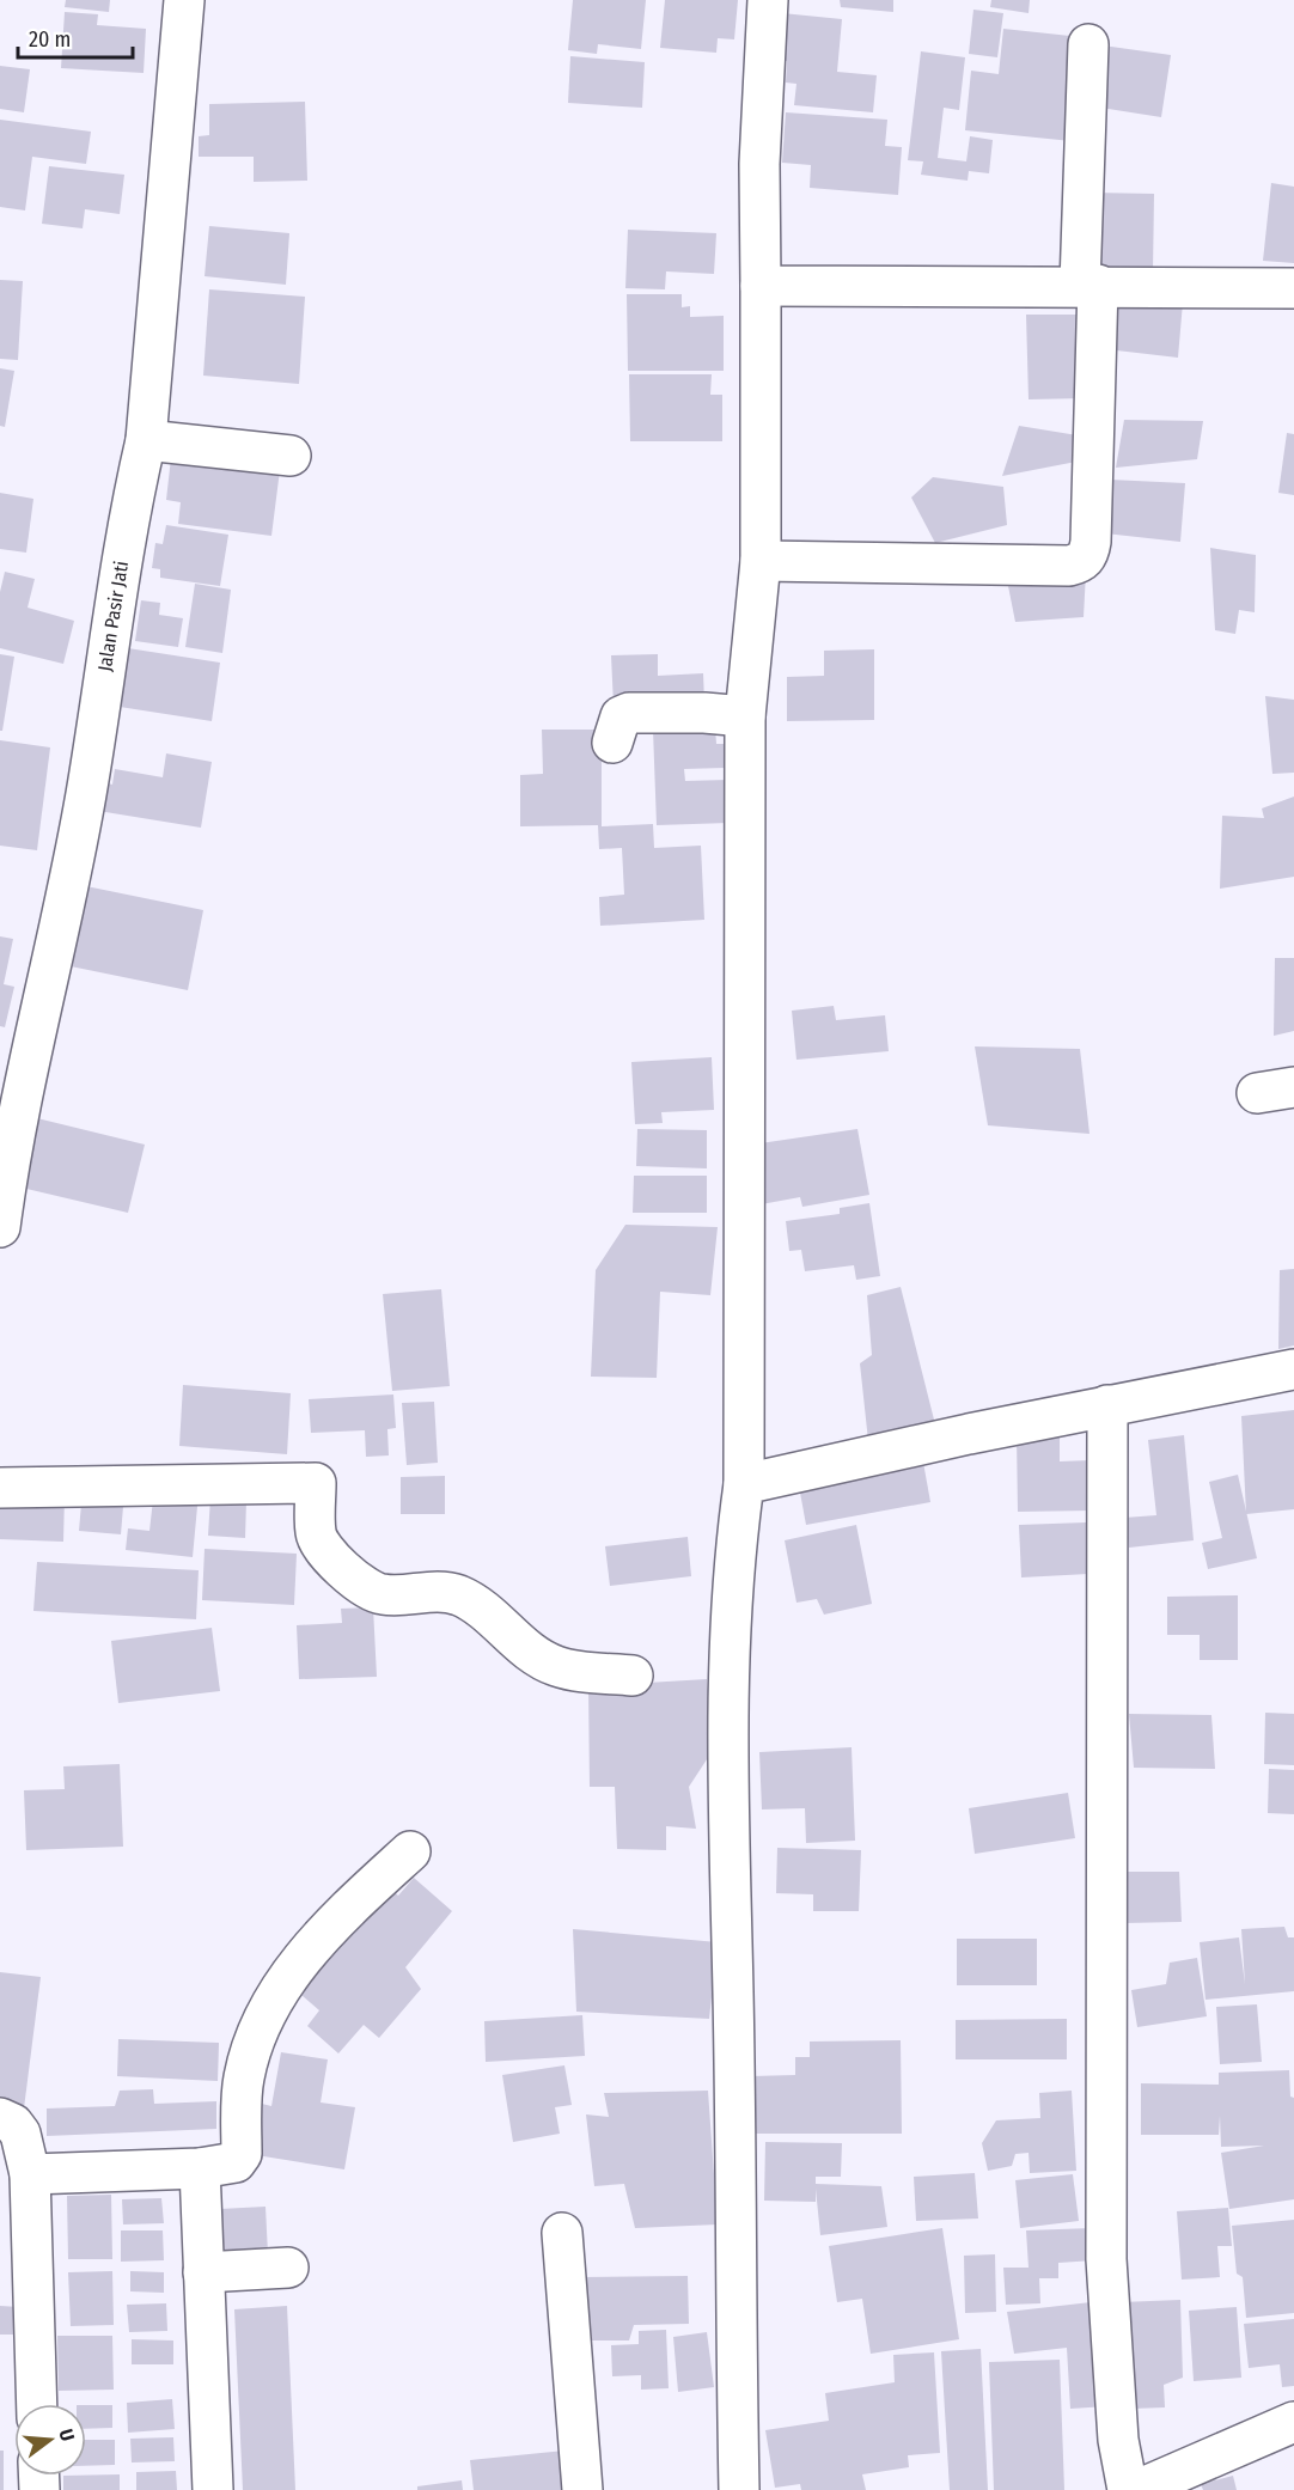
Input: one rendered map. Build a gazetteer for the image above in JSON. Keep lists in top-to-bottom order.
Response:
{
  "streets": {
    "street": ["Jalan Pasir Jati"]
  },
  "scale_bar": "20 m",
  "north": "right"
}
